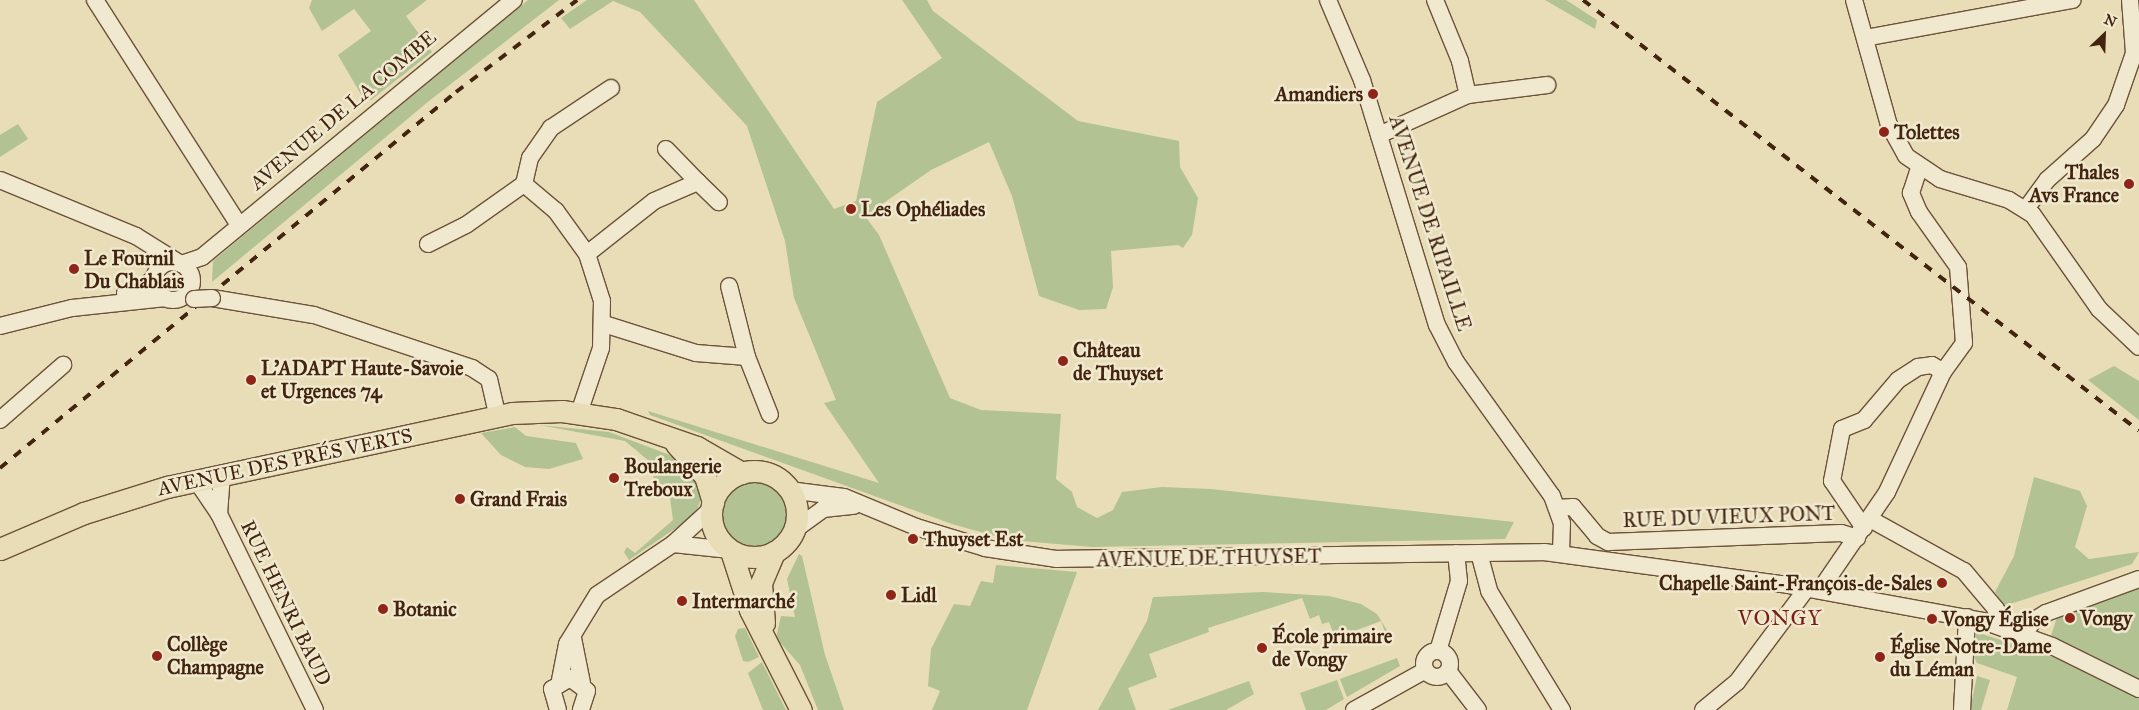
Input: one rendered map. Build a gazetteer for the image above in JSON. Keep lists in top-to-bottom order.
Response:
{
  "streets": {
    "main road": ["AVENUE DES PRÉS VERTS"],
    "street": [
      "AVENUE DE LA COMBE",
      "AVENUE DE RIPAILLE",
      "RUE DU VIEUX PONT",
      "AVENUE DE THUYSET",
      "RUE HENRI BAUD"
    ]
  },
  "crossings": [
    ["AVENUE DE RIPAILLE", "RUE DU VIEUX PONT"],
    ["AVENUE DE RIPAILLE", "AVENUE DE THUYSET"],
    ["AVENUE DES PRÉS VERTS", "RUE HENRI BAUD"],
    ["RUE DU VIEUX PONT", "AVENUE DE THUYSET"]
  ],
  "districts": ["VONGY"],
  "places": [
    "Amandiers",
    "Tolettes",
    "Thales Avs France",
    "Les Ophéliades",
    "Le Fournil Du Chablais",
    "Château de Thuyset",
    "L'ADAPT Haute-Savoie et Urgences 74",
    "Boulangerie Treboux",
    "Grand Frais",
    "Thuyset Est",
    "Chapelle Saint-François-de-Sales",
    "Lidl",
    "Intermarché",
    "Botanic",
    "Vongy",
    "Vongy Église",
    "École primaire de Vongy",
    "Collège Champagne",
    "Église Notre-Dame du Léman"
  ],
  "north": "top right"
}
